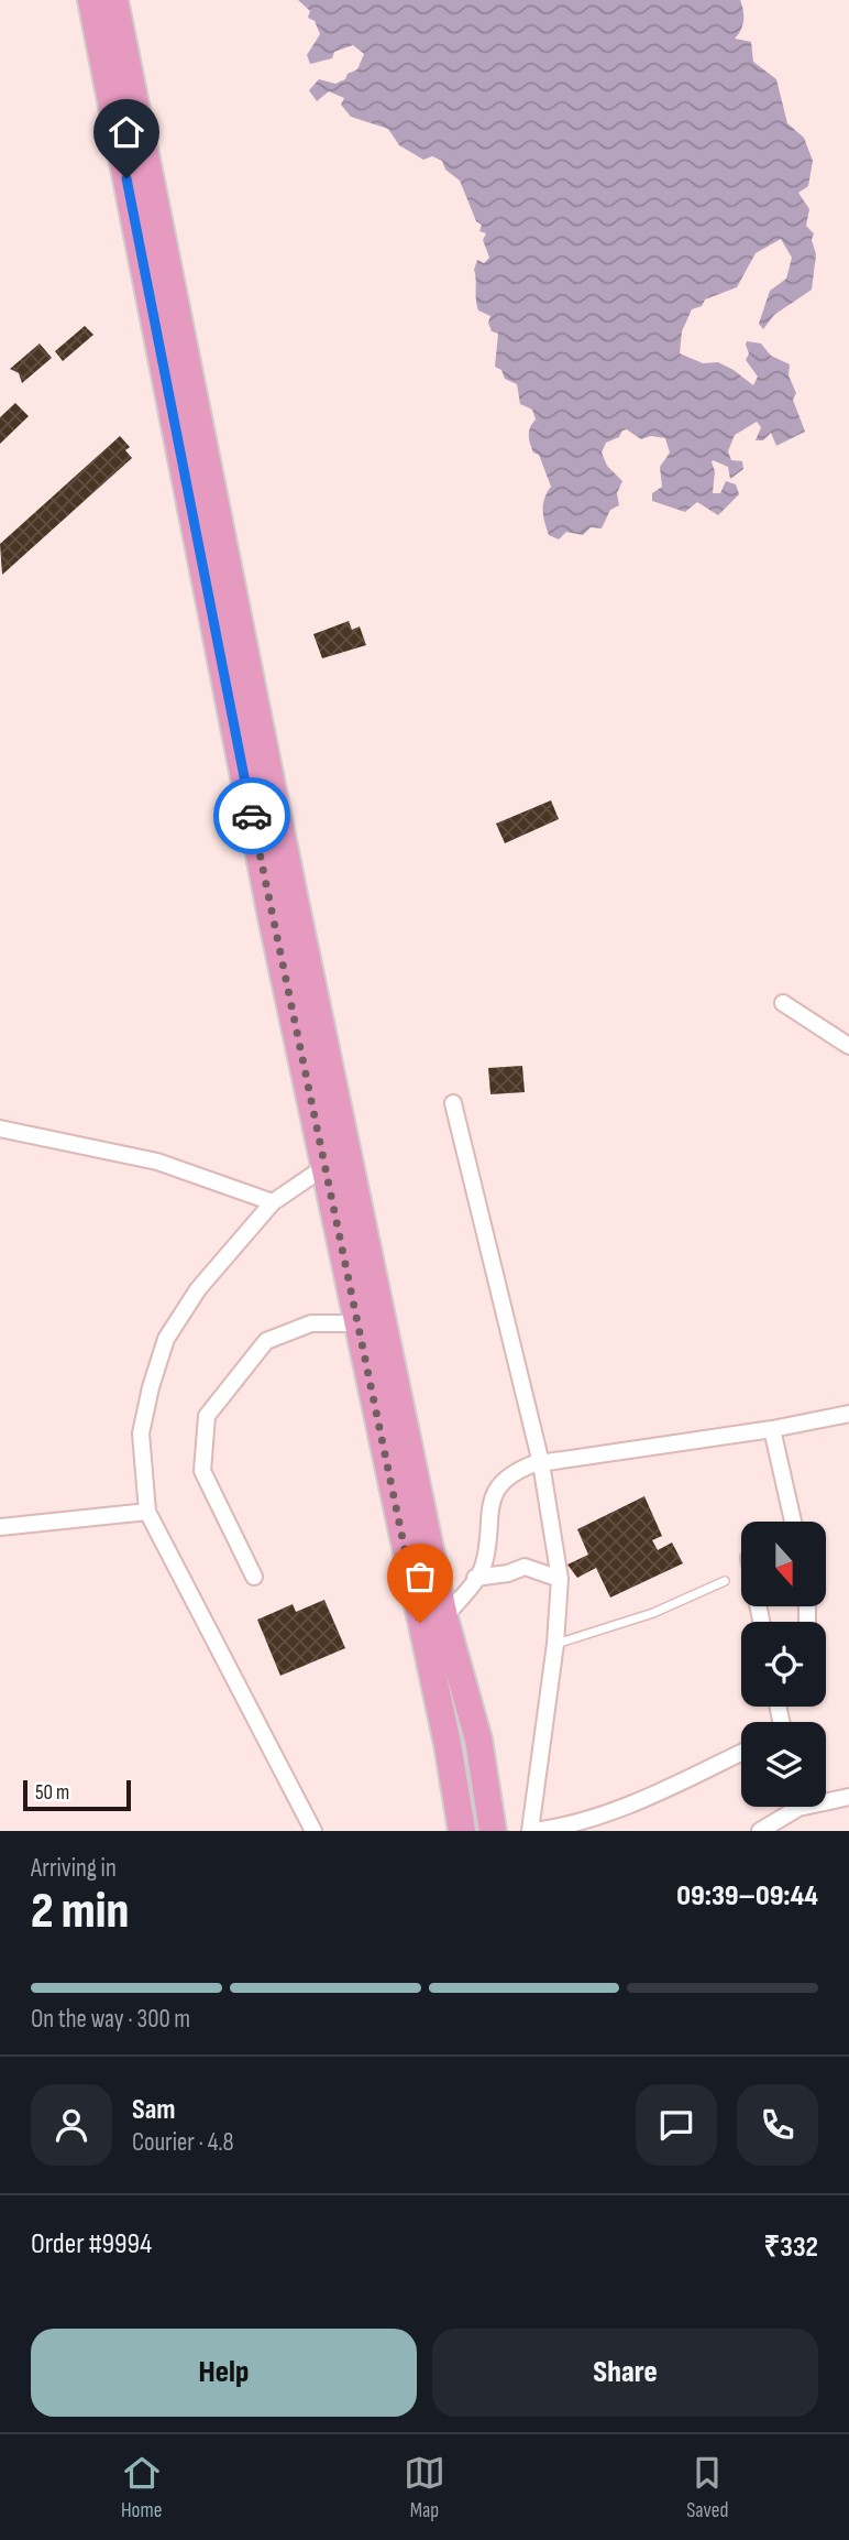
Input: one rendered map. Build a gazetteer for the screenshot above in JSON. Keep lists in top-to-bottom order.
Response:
{
  "scale_bar": "50 m",
  "north": "bottom",
  "page": {
    "scale": "50 m",
    "heading": ["2 min", "Arriving in", "09:39–09:44"],
    "panel": [
      "Sam",
      "Courier · 4.8",
      "Order #9994",
      "₹332"
    ],
    "bar": "On the way · 300 m",
    "buttons": ["Help", "Share"],
    "tabs": ["Home", "Map", "Saved"]
  }
}
